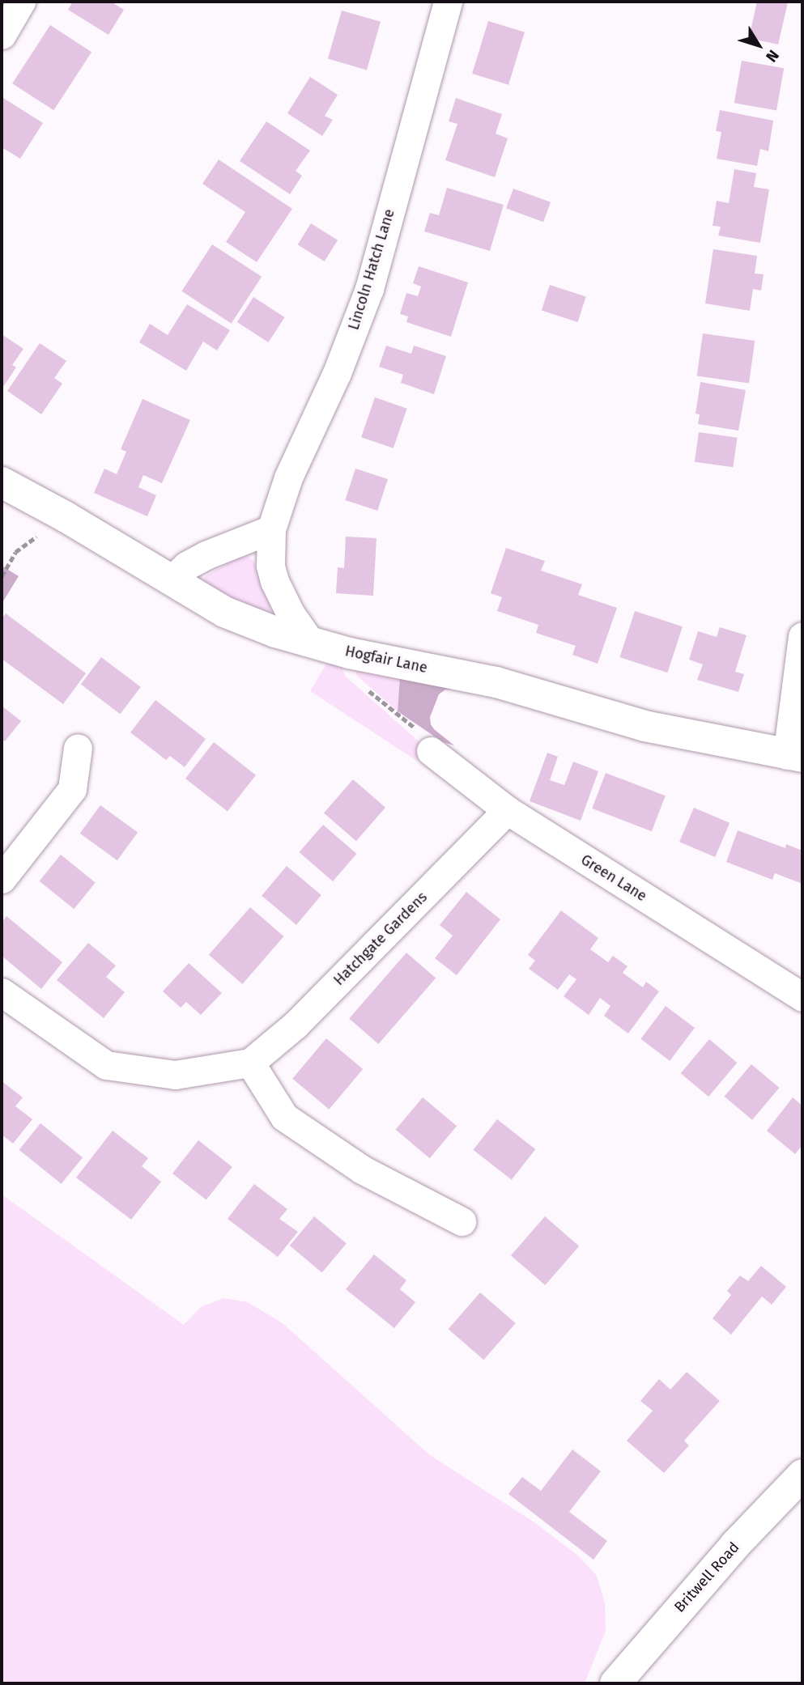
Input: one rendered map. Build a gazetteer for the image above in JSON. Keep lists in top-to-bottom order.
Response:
{
  "streets": {
    "street": [
      "Lincoln Hatch Lane",
      "Hogfair Lane",
      "Green Lane",
      "Hatchgate Gardens",
      "Britwell Road"
    ]
  },
  "crossings": [
    ["Lincoln Hatch Lane", "Hogfair Lane"],
    ["Green Lane", "Hatchgate Gardens"]
  ],
  "north": "bottom right"
}
